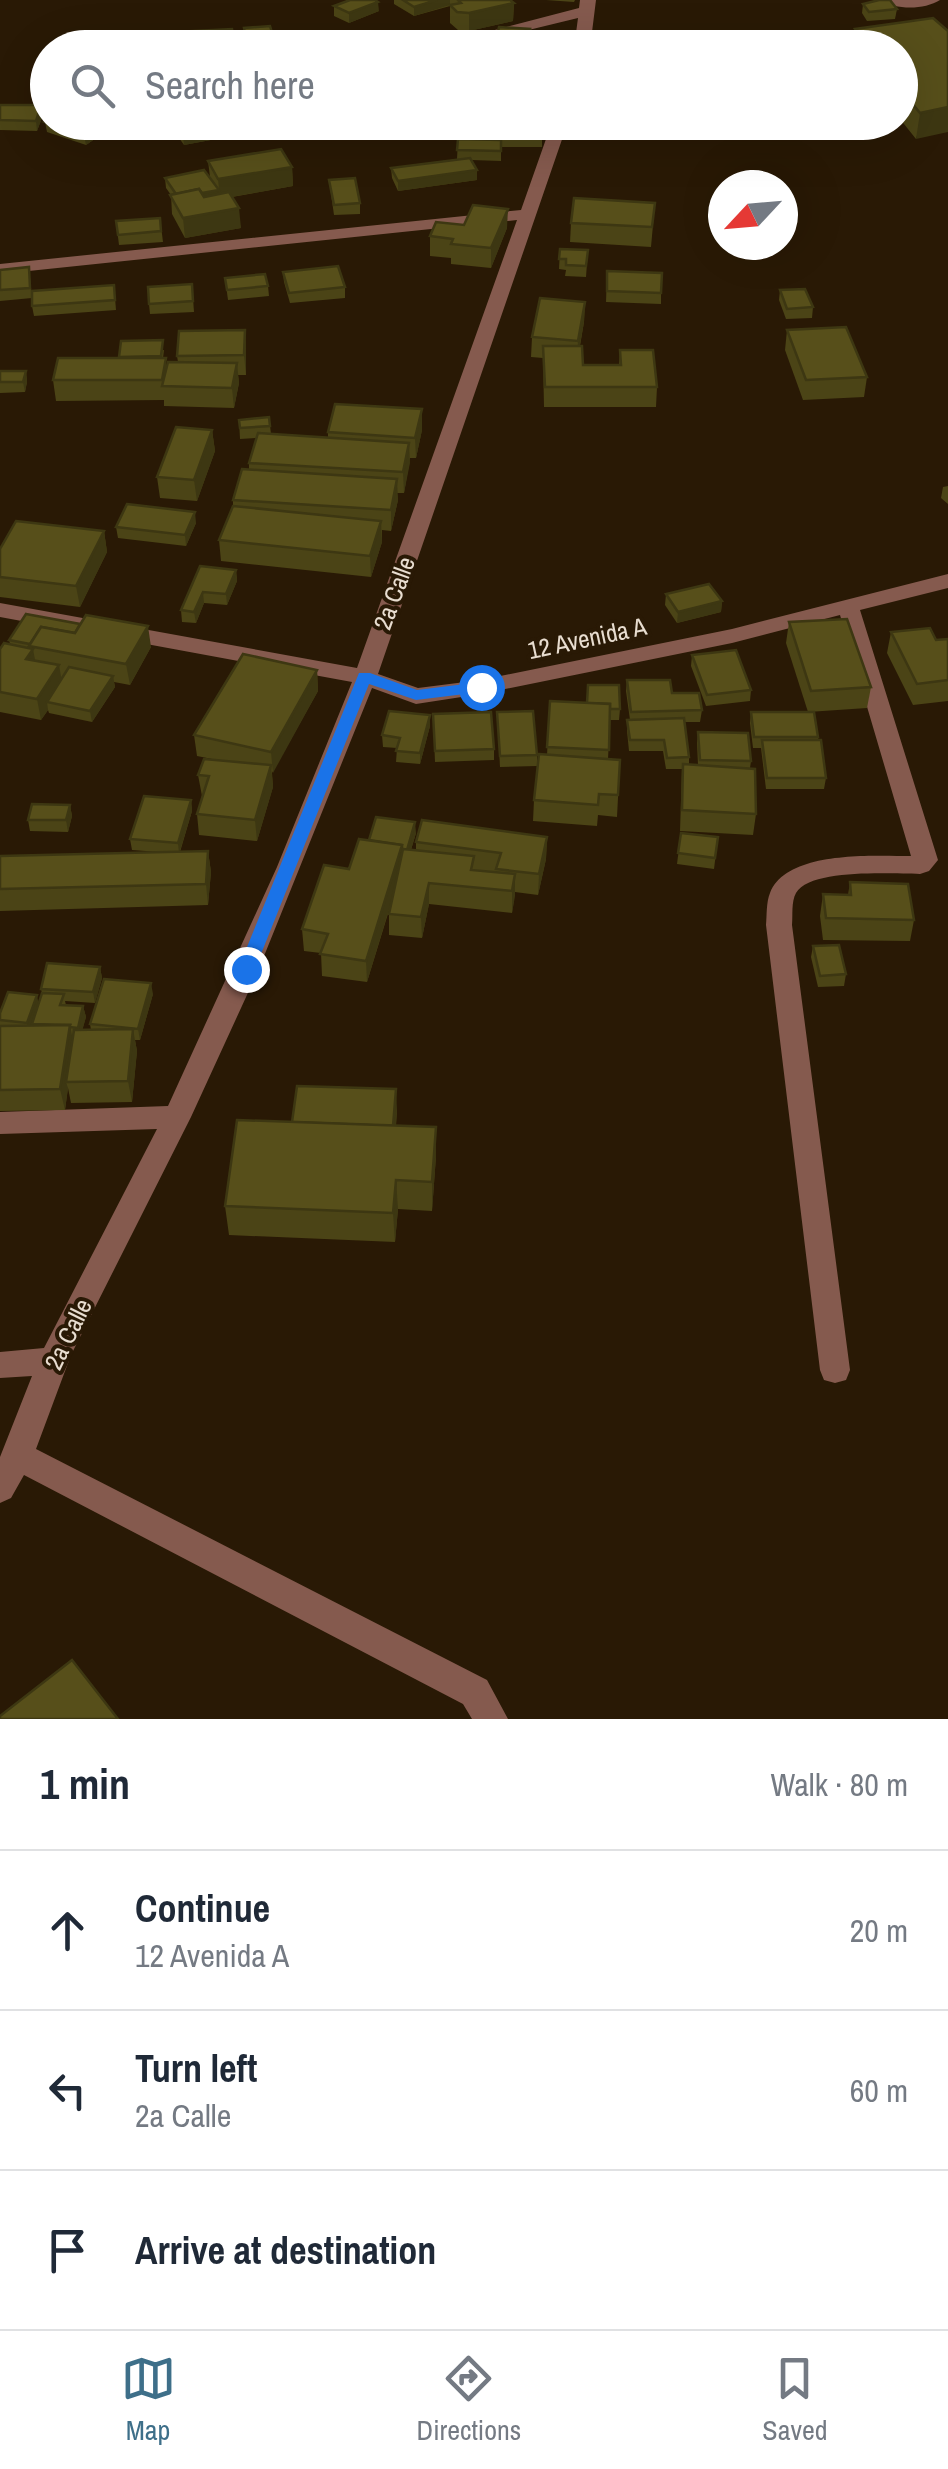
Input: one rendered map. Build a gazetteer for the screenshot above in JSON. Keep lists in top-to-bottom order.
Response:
{
  "streets": {
    "street": ["2a Calle", "12 Avenida A"]
  },
  "crossings": [
    ["2a Calle", "12 Avenida A"]
  ],
  "north": "bottom left",
  "page": {
    "search": "Search here",
    "heading": ["1 min", "Walk · 80 m"],
    "list": [
      ["Continue", "12 Avenida A", "20 m"],
      ["Turn left", "2a Calle", "60 m"],
      "Arrive at destination"
    ],
    "nav": ["Map", "Directions", "Saved"]
  }
}
